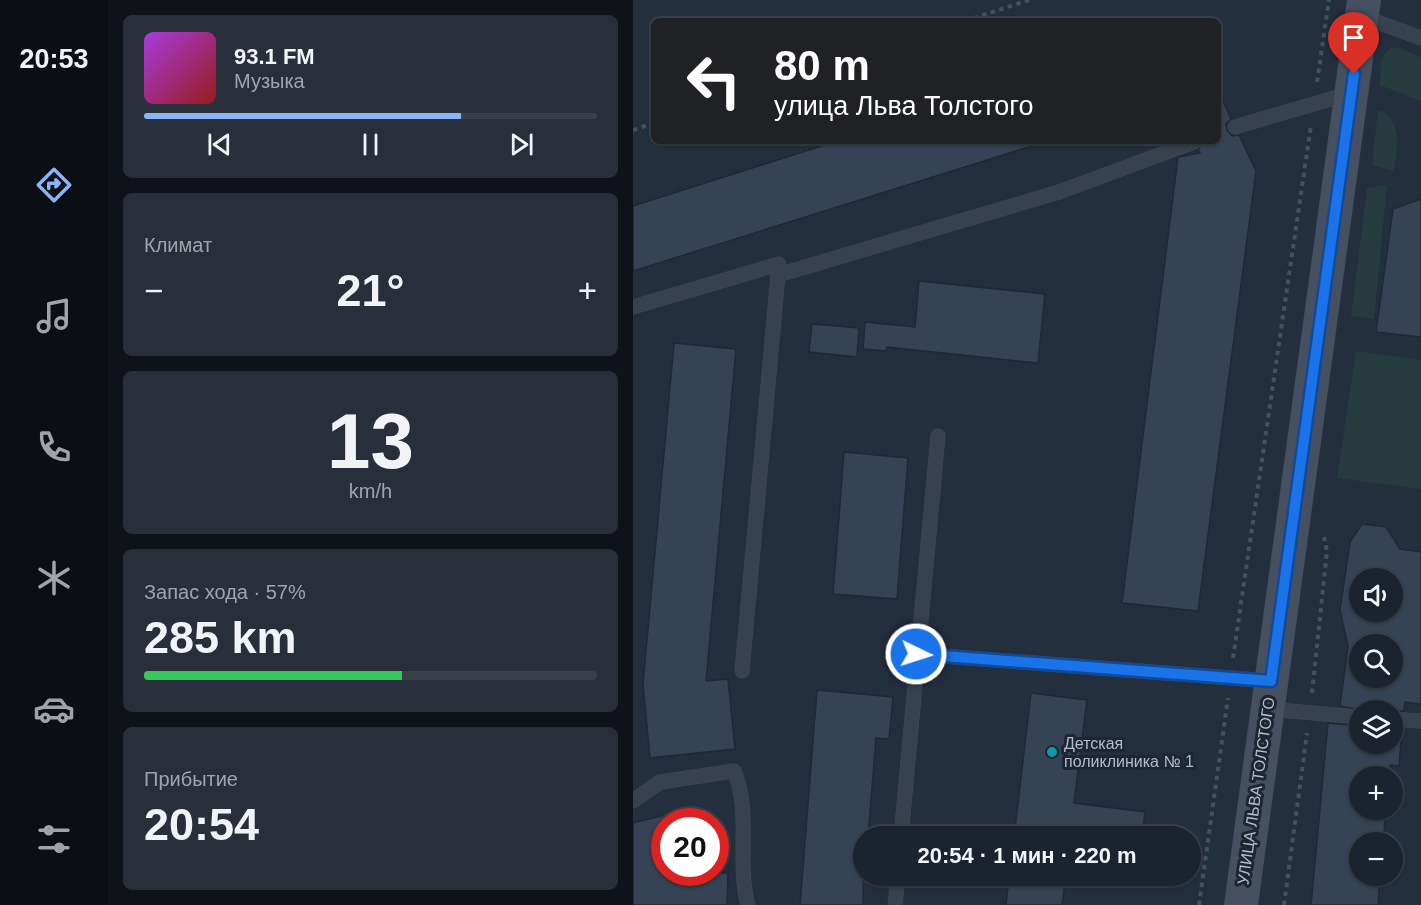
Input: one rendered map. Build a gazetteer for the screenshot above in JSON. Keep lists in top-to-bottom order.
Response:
{
  "streets": {
    "street": ["УЛИЦА ЛЬВА ТОЛСТОГО"]
  },
  "places": ["Детская поликлиника № 1"],
  "page": {
    "tabs": "20:53",
    "turn": ["80 m", "улица Льва Толстого"],
    "song": ["93.1 FM", "Музыка"],
    "tile": [
      "Климат",
      ["13", "km/h"],
      ["Запас хода · 57%", "285 km"],
      ["Прибытие", "20:54"]
    ],
    "heat": ["−", "21°", "+"],
    "map_buttons": ["+", "−"],
    "limit": "20",
    "trip": "20:54 · 1 мин · 220 m"
  }
}
